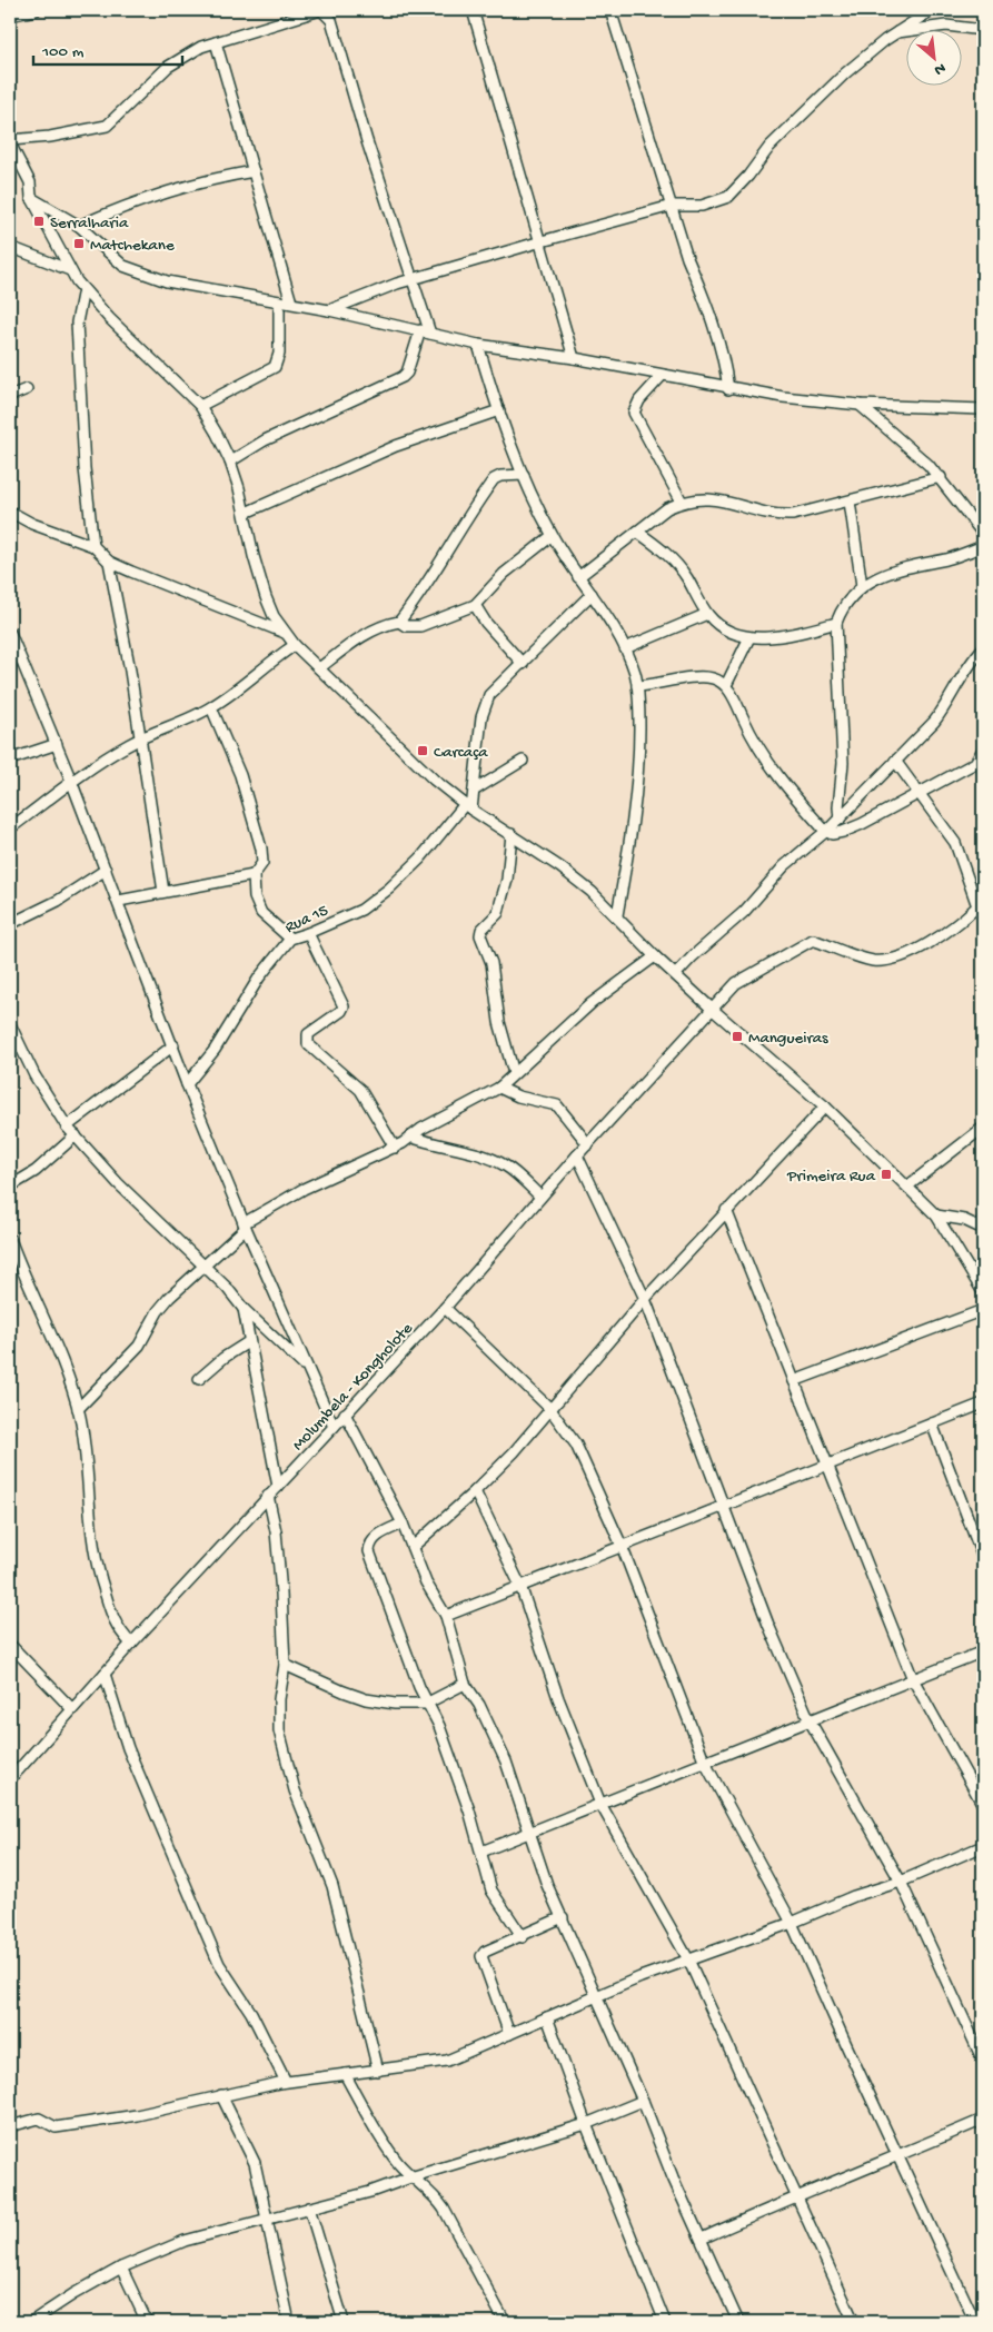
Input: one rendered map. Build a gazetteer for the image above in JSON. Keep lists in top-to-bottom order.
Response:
{
  "streets": {
    "street": ["Rua 15", "Molumbela - Kongholote"]
  },
  "places": {
    "transit": [
      "Serralharia",
      "Matchekane",
      "Carcaça",
      "Mangueiras",
      "Primeira Rua"
    ]
  },
  "scale_bar": "100 m",
  "north": "bottom right"
}
